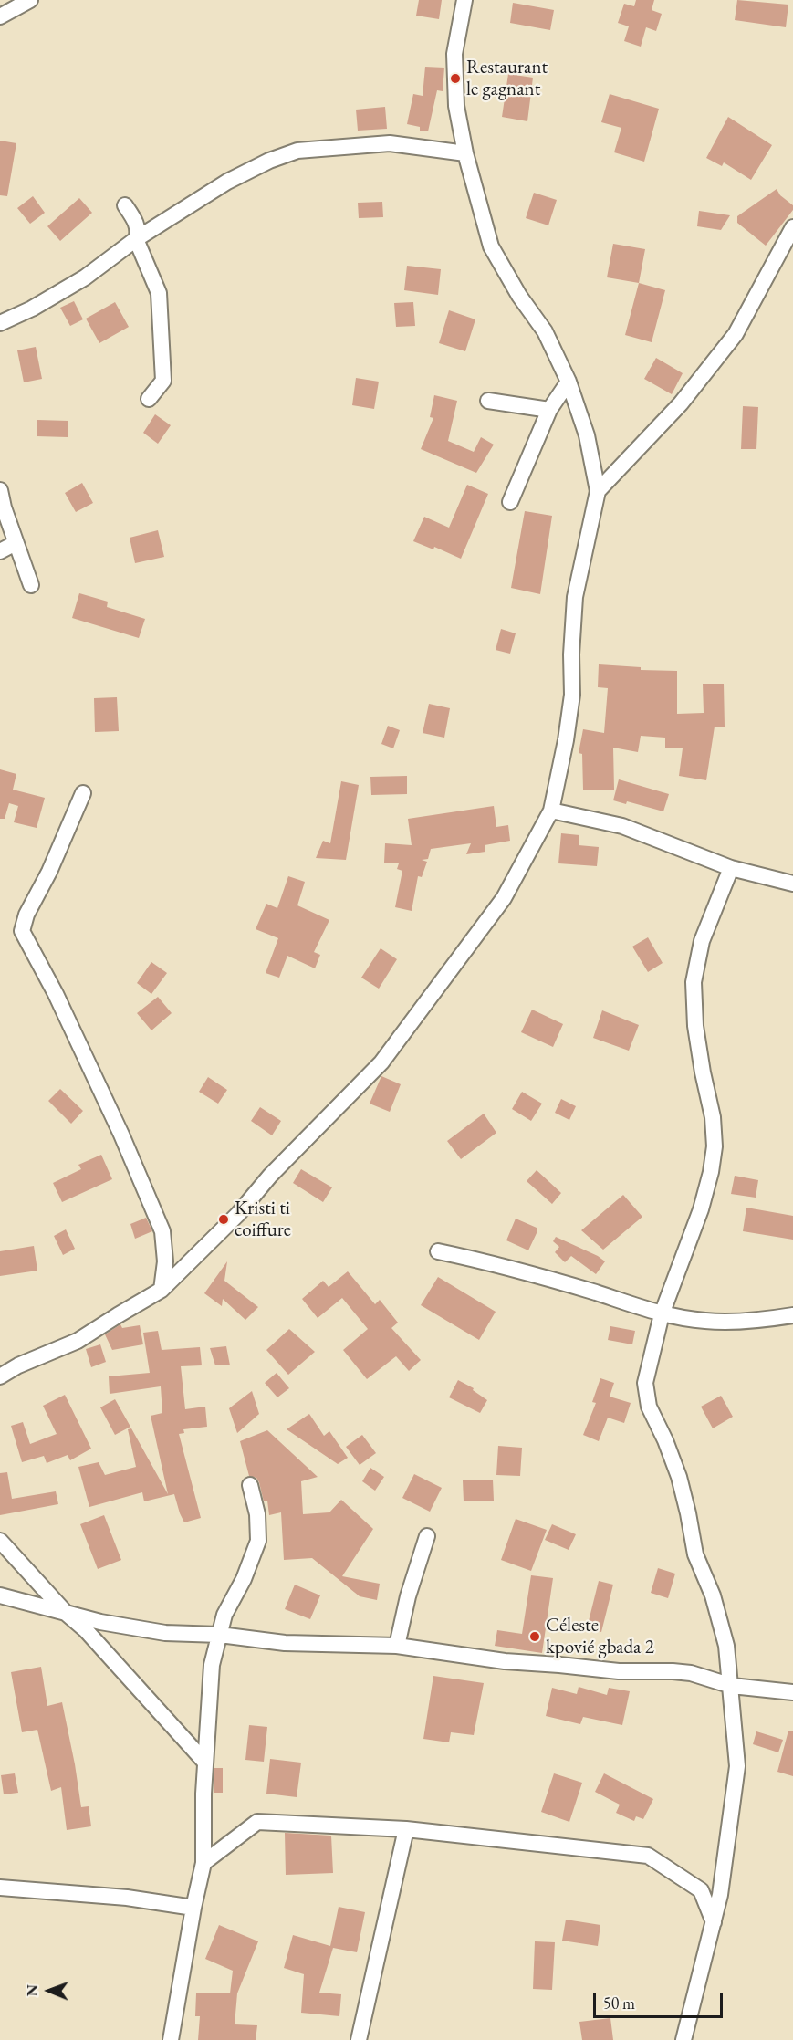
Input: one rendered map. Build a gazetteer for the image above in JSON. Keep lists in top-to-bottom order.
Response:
{
  "places": ["Restaurant le gagnant", "Kristi ti coiffure", "Céleste kpovié gbada 2"],
  "scale_bar": "50 m",
  "north": "left"
}
